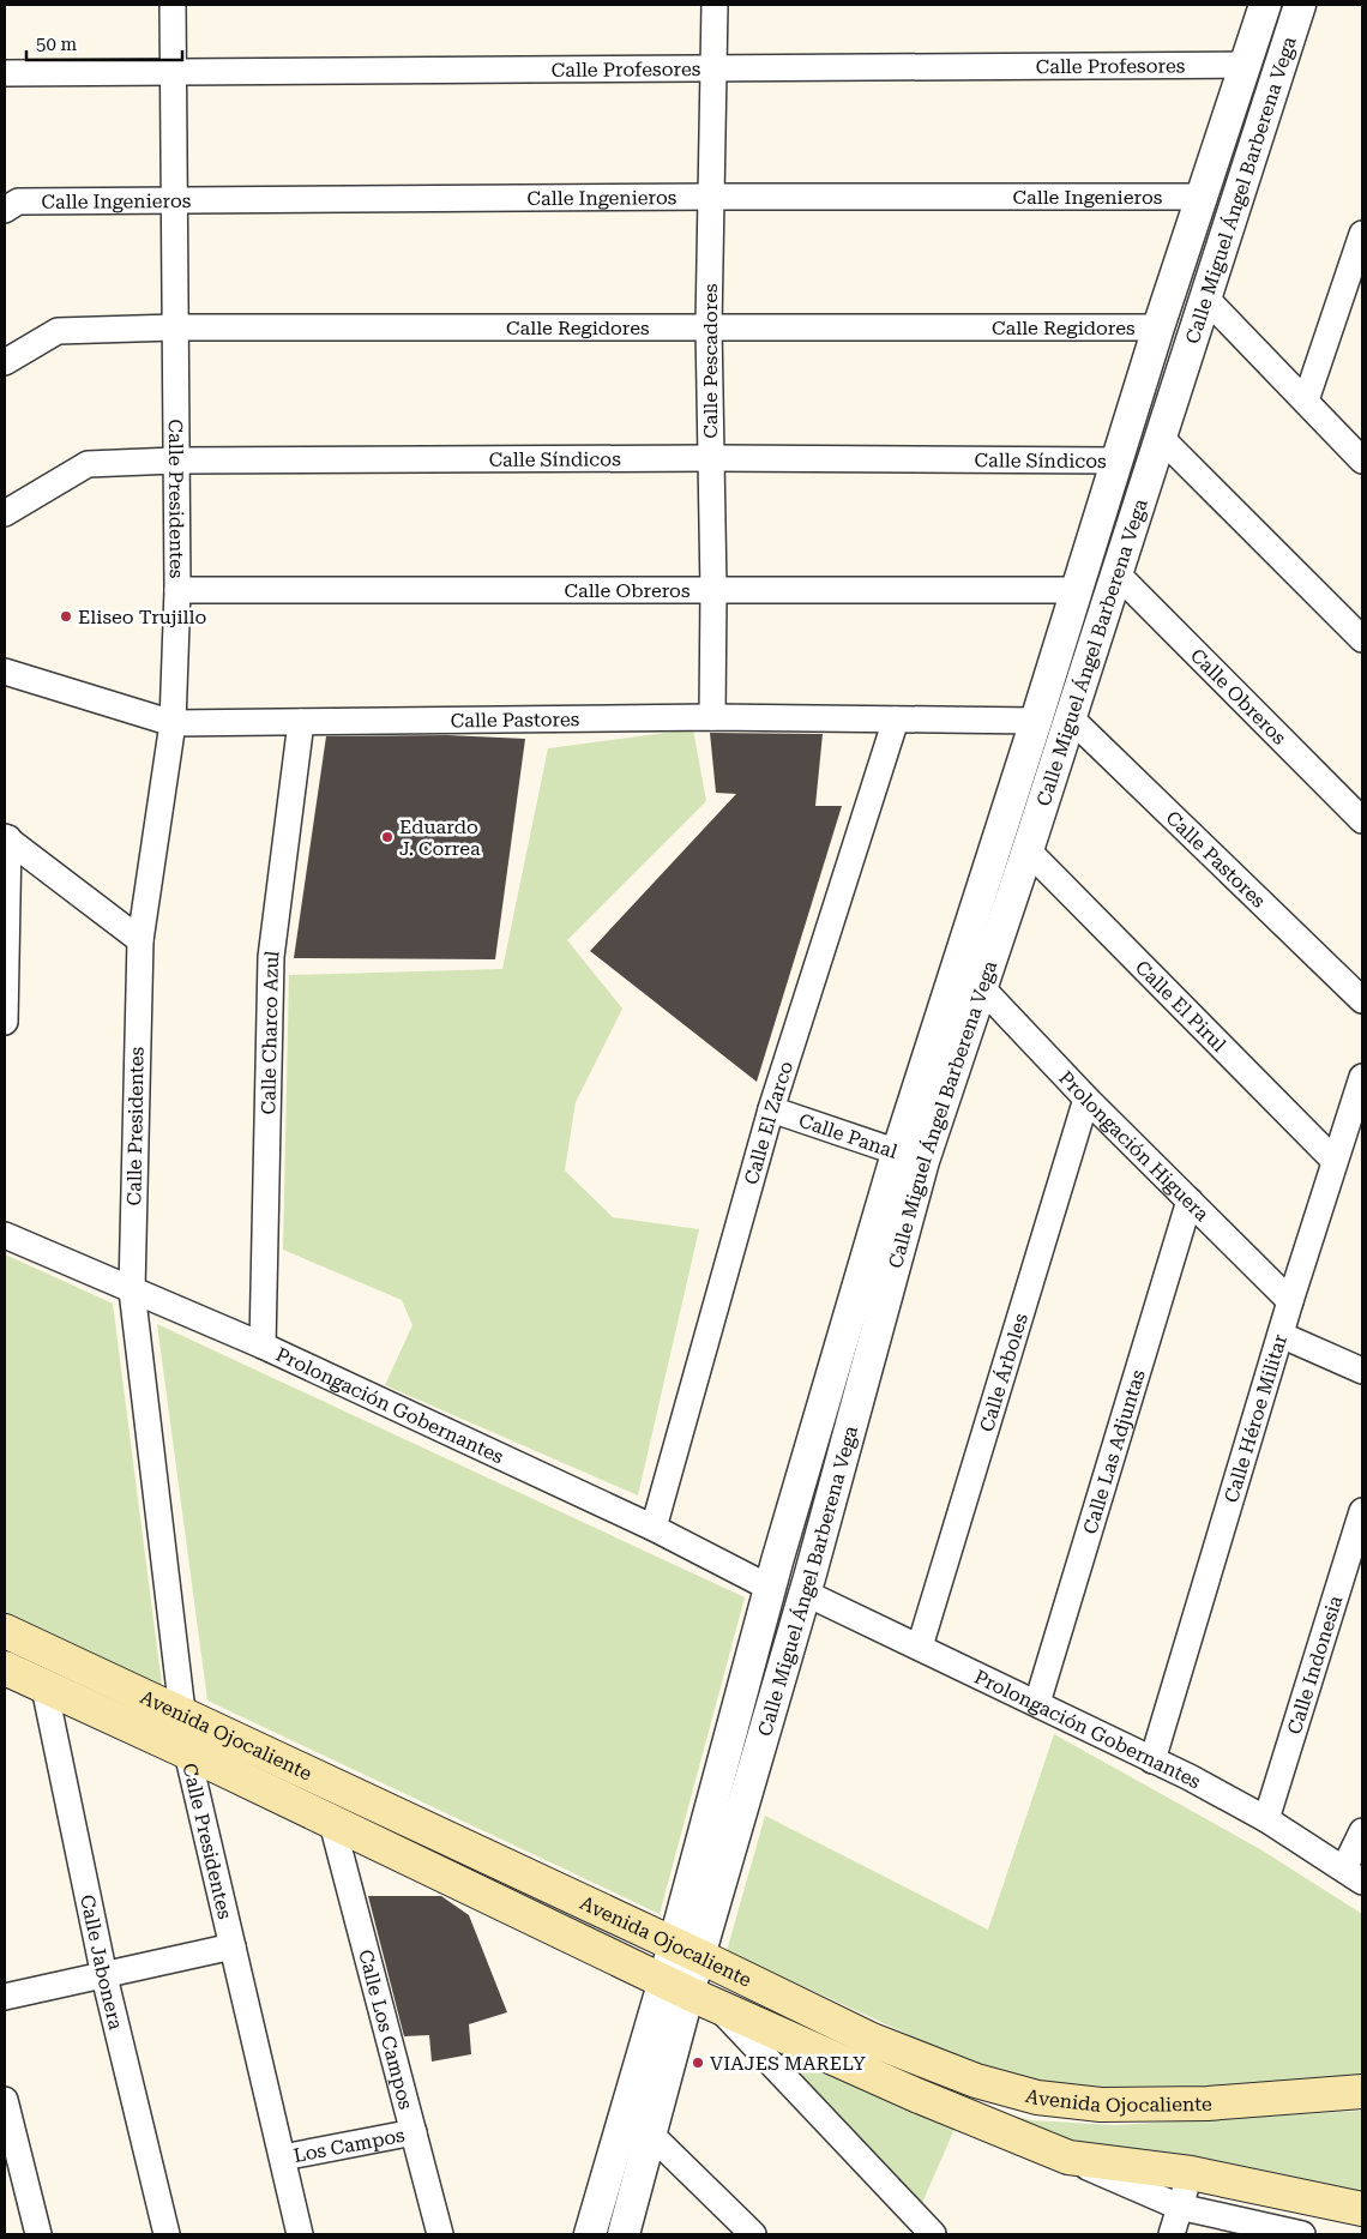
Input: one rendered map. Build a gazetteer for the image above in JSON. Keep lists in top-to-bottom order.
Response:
{
  "streets": {
    "main road": ["Avenida Ojocaliente"],
    "street": [
      "Calle Profesores",
      "Calle Miguel Ángel Barberena Vega",
      "Calle Ingenieros",
      "Calle Regidores",
      "Calle Pescadores",
      "Calle Síndicos",
      "Calle Presidentes",
      "Calle Obreros",
      "Calle Pastores",
      "Calle El Pirul",
      "Calle Charco Azul",
      "Calle El Zarco",
      "Calle Panal",
      "Prolongación Higuera",
      "Calle Árboles",
      "Prolongación Gobernantes",
      "Calle Héroe Militar",
      "Calle Las Adjuntas",
      "Calle Indonesia",
      "Calle Jabonera",
      "Calle Los Campos",
      "Los Campos"
    ]
  },
  "crossings": [
    ["Calle Profesores", "Calle Miguel Ángel Barberena Vega"],
    ["Calle Profesores", "Calle Pescadores"],
    ["Calle Profesores", "Calle Presidentes"],
    ["Calle Miguel Ángel Barberena Vega", "Calle Ingenieros"],
    ["Calle Miguel Ángel Barberena Vega", "Calle Regidores"],
    ["Calle Miguel Ángel Barberena Vega", "Calle Síndicos"],
    ["Calle Miguel Ángel Barberena Vega", "Calle Obreros"],
    ["Calle Miguel Ángel Barberena Vega", "Calle Pastores"],
    ["Calle Miguel Ángel Barberena Vega", "Calle El Pirul"],
    ["Calle Miguel Ángel Barberena Vega", "Calle Panal"],
    ["Calle Miguel Ángel Barberena Vega", "Prolongación Higuera"],
    ["Calle Miguel Ángel Barberena Vega", "Prolongación Gobernantes"],
    ["Calle Miguel Ángel Barberena Vega", "Avenida Ojocaliente"],
    ["Calle Ingenieros", "Calle Pescadores"],
    ["Calle Ingenieros", "Calle Presidentes"],
    ["Calle Regidores", "Calle Pescadores"],
    ["Calle Regidores", "Calle Presidentes"],
    ["Calle Pescadores", "Calle Síndicos"],
    ["Calle Pescadores", "Calle Obreros"],
    ["Calle Pescadores", "Calle Pastores"],
    ["Calle Síndicos", "Calle Presidentes"],
    ["Calle Presidentes", "Calle Obreros"],
    ["Calle Presidentes", "Calle Pastores"],
    ["Calle Presidentes", "Prolongación Gobernantes"],
    ["Calle Presidentes", "Avenida Ojocaliente"],
    ["Calle Presidentes", "Los Campos"],
    ["Calle Pastores", "Calle Charco Azul"],
    ["Calle Pastores", "Calle El Zarco"],
    ["Calle El Pirul", "Calle Héroe Militar"],
    ["Calle Charco Azul", "Prolongación Gobernantes"],
    ["Calle El Zarco", "Calle Panal"],
    ["Calle El Zarco", "Prolongación Gobernantes"],
    ["Prolongación Higuera", "Calle Árboles"],
    ["Prolongación Higuera", "Calle Héroe Militar"],
    ["Prolongación Higuera", "Calle Las Adjuntas"],
    ["Calle Árboles", "Prolongación Gobernantes"],
    ["Prolongación Gobernantes", "Calle Héroe Militar"],
    ["Prolongación Gobernantes", "Calle Las Adjuntas"],
    ["Prolongación Gobernantes", "Calle Indonesia"],
    ["Avenida Ojocaliente", "Calle Jabonera"],
    ["Avenida Ojocaliente", "Calle Los Campos"],
    ["Calle Los Campos", "Los Campos"]
  ],
  "places": ["Eliseo Trujillo", "Eduardo J. Correa", "VIAJES MARELY"],
  "scale_bar": "50 m"
}
